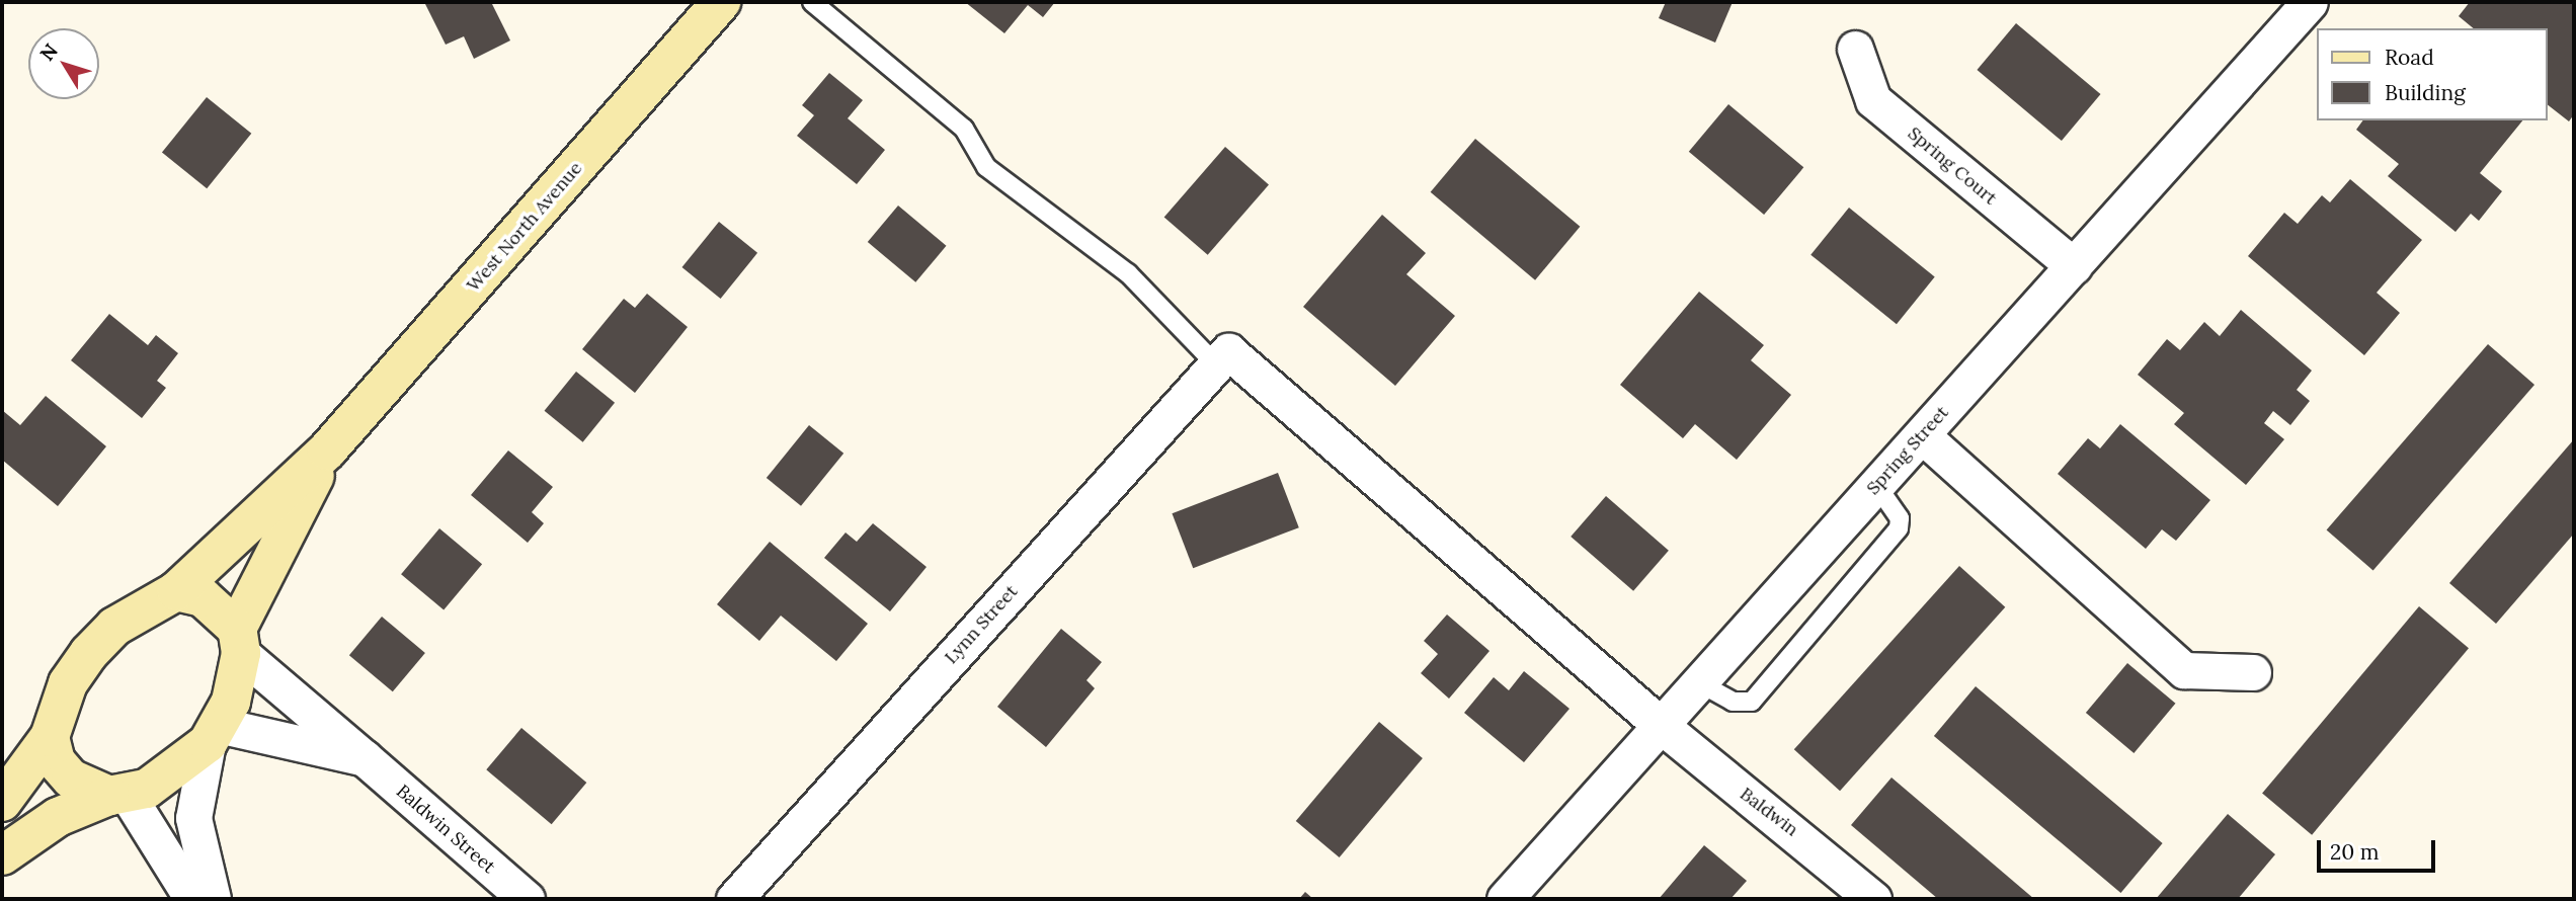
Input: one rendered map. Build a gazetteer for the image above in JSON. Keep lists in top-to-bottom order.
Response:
{
  "streets": {
    "main road": ["West North Avenue"],
    "street": [
      "Spring Court",
      "Spring Street",
      "Lynn Street",
      "Baldwin",
      "Baldwin Street"
    ]
  },
  "crossings": [
    ["Spring Court", "Spring Street"],
    ["West North Avenue", "Baldwin Street"],
    ["Spring Street", "Baldwin"],
    ["Lynn Street", "Baldwin"]
  ],
  "legend": ["Road", "Building"],
  "scale_bar": "20 m",
  "north": "top left"
}
